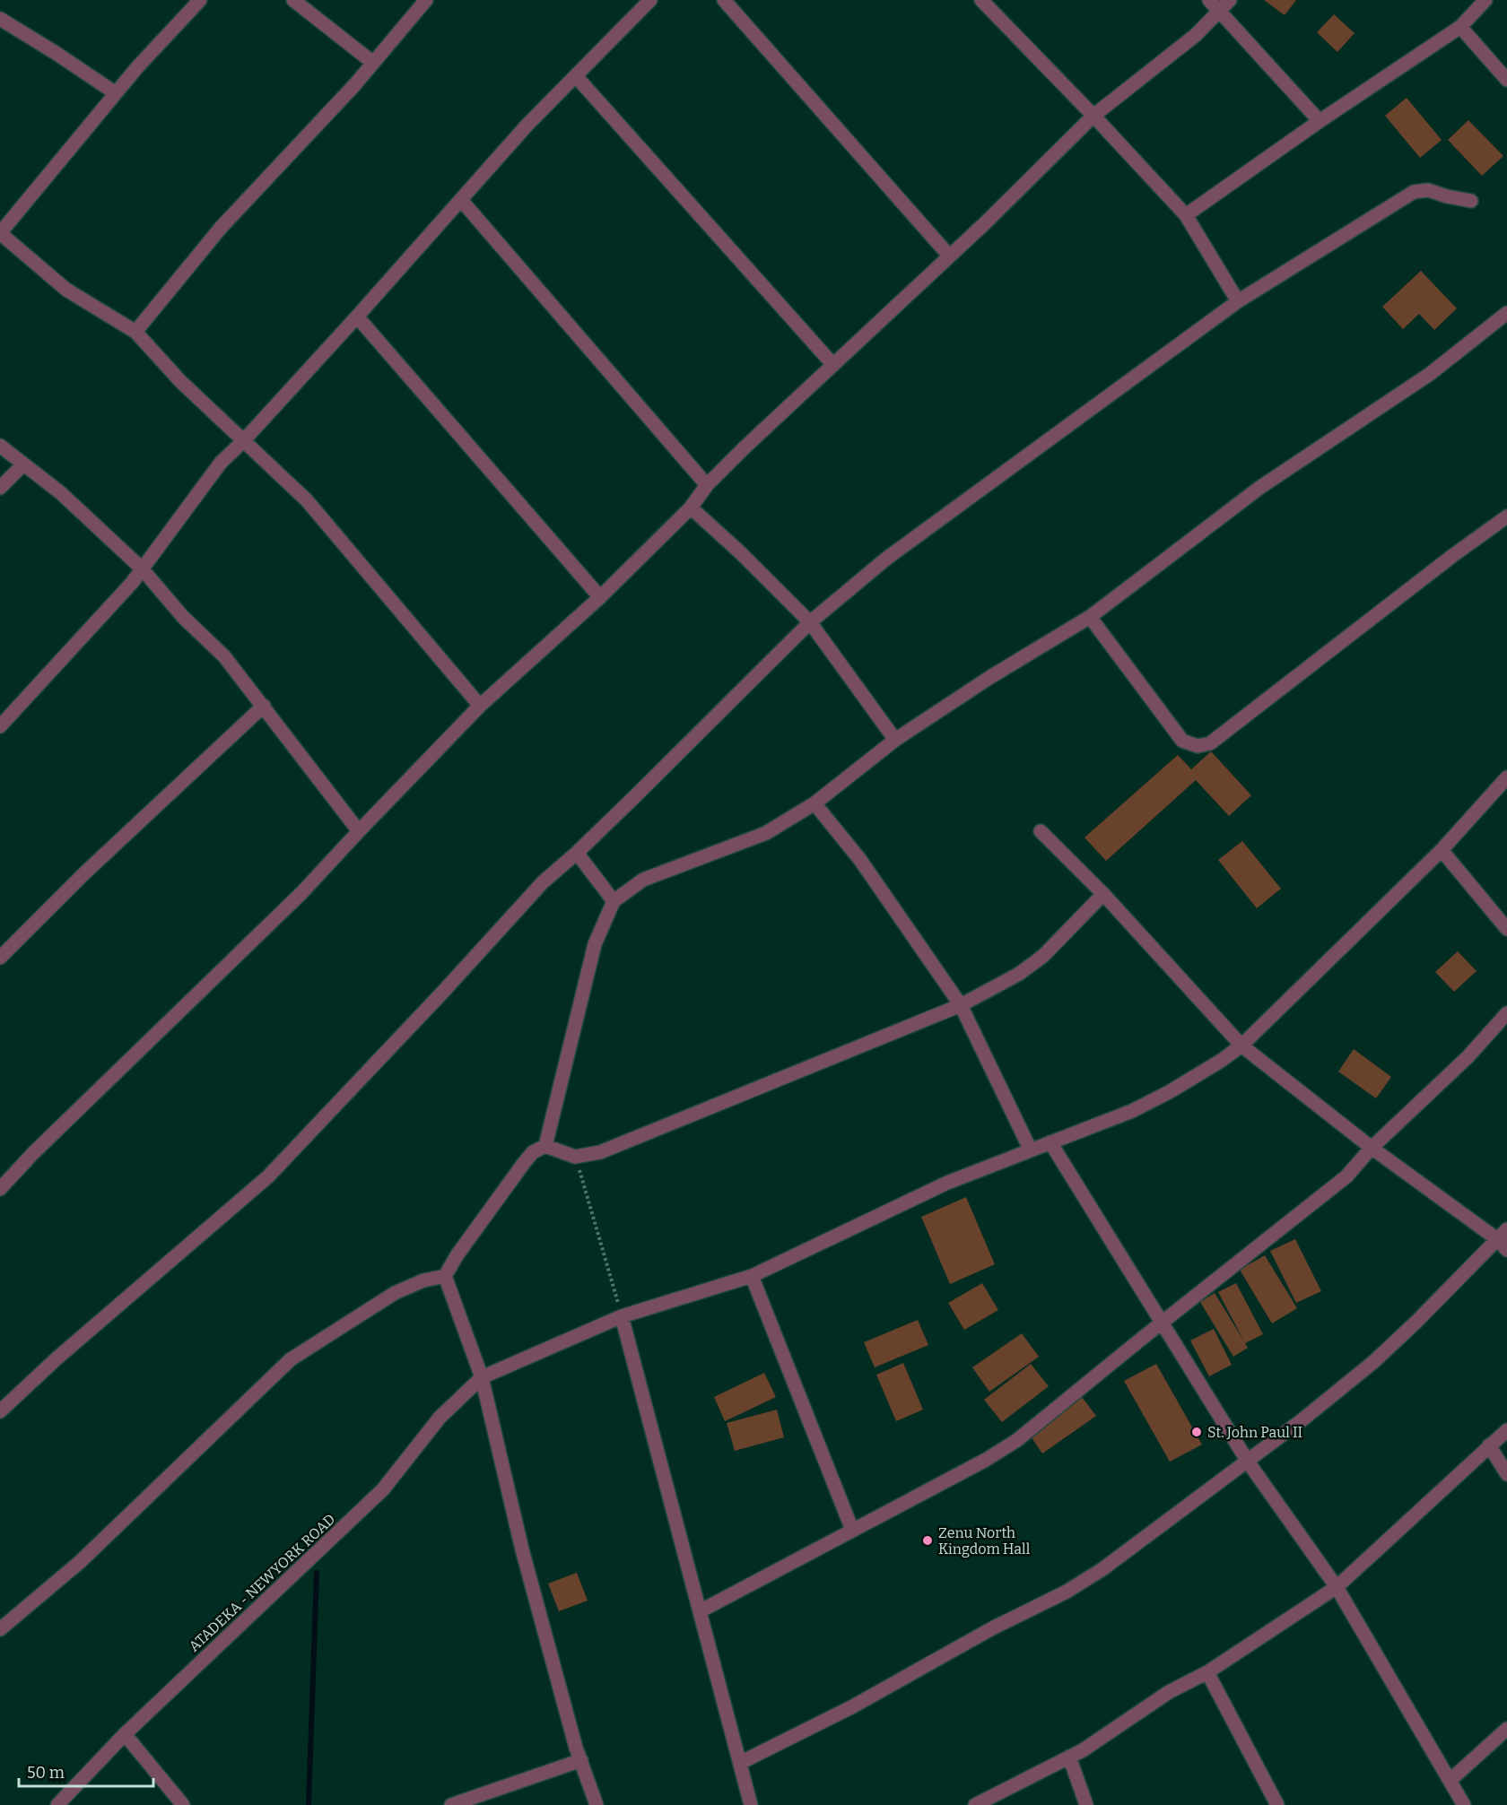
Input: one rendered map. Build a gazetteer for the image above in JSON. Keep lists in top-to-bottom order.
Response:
{
  "streets": {
    "street": ["ATADEKA - NEWYORK ROAD"]
  },
  "places": ["St. John Paul II", "Zenu North Kingdom Hall"],
  "scale_bar": "50 m"
}
